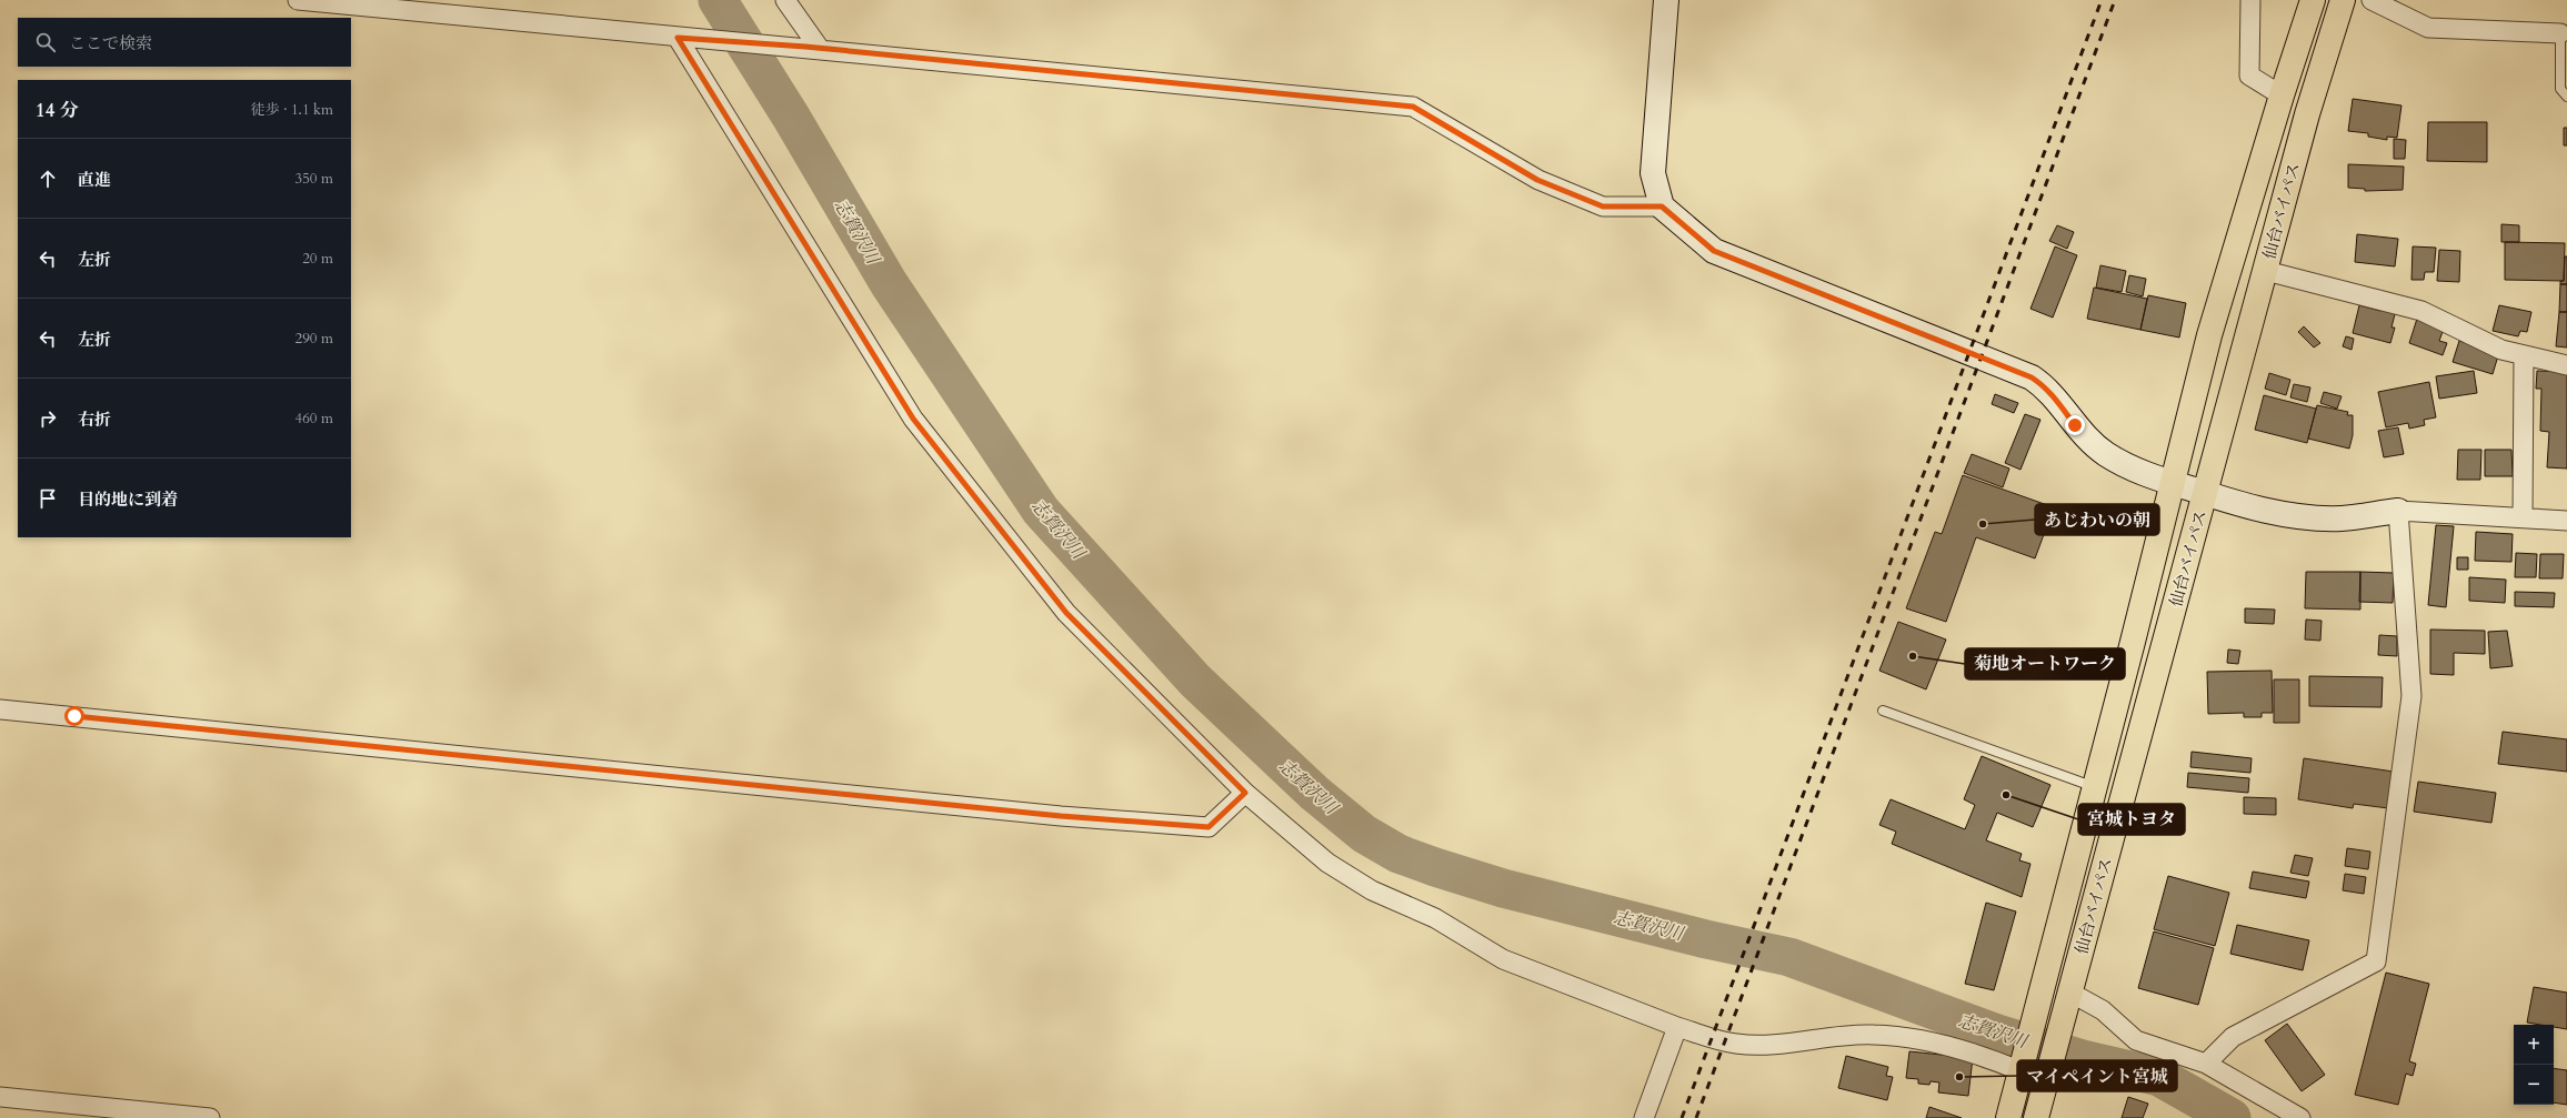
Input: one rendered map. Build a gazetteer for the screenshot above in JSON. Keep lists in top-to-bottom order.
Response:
{
  "streets": {
    "highway": ["仙台バイパス"]
  },
  "water": ["志賀沢川"],
  "places": [
    "あじわいの朝",
    "菊地オートワーク",
    "宮城トヨタ",
    "マイペイント宮城"
  ],
  "page": {
    "search": "ここで検索",
    "heading": ["14 分", "徒歩 · 1.1 km"],
    "list": [
      ["直進", "350 m"],
      ["左折", "20 m"],
      ["左折", "290 m"],
      ["右折", "460 m"],
      "目的地に到着"
    ],
    "map_buttons": ["+", "−"]
  }
}
